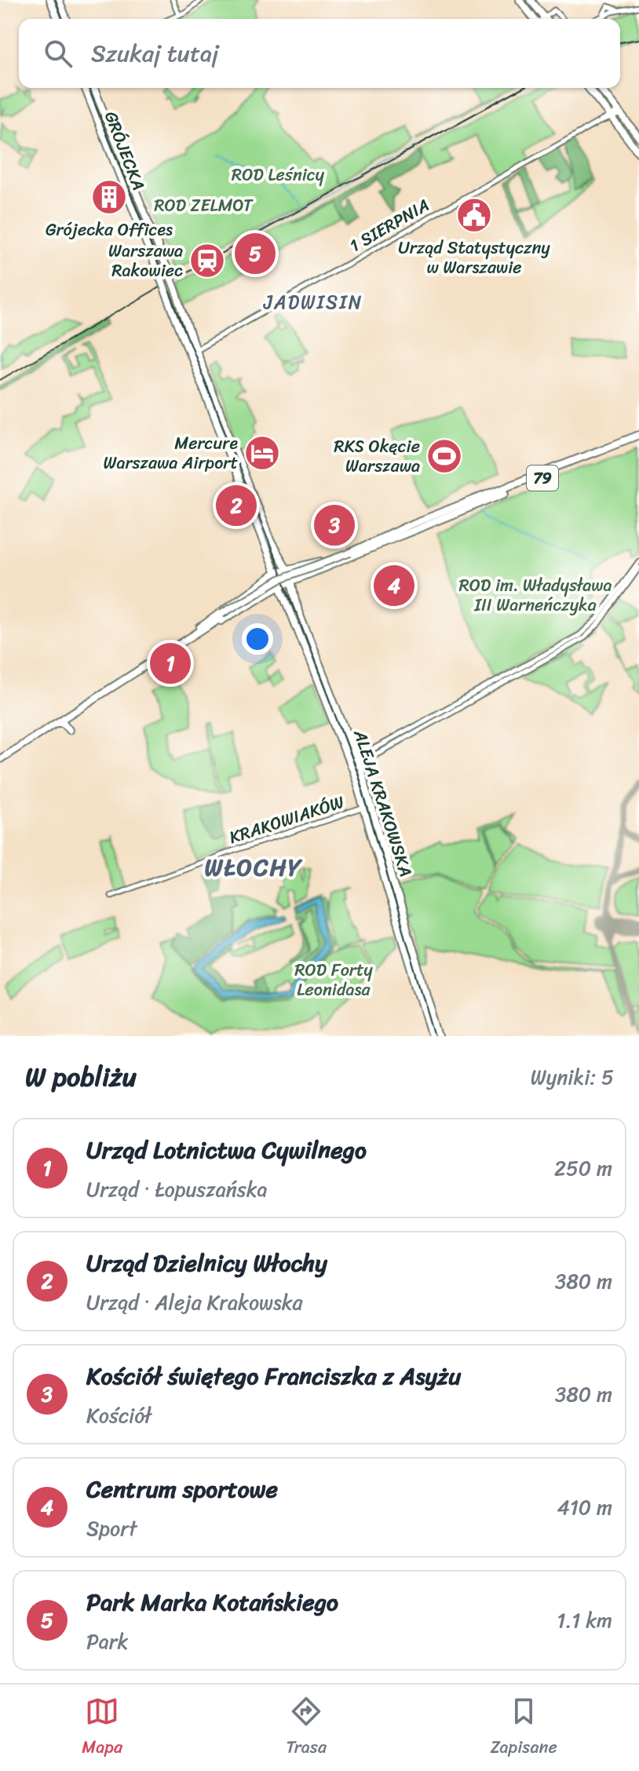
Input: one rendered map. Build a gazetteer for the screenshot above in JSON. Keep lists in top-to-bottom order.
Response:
{
  "streets": {
    "main road": ["GRÓJECKA", "79", "ALEJA KRAKOWSKA"],
    "street": ["1 SIERPNIA", "KRAKOWIAKÓW"]
  },
  "crossings": [
    ["GRÓJECKA", "1 SIERPNIA"],
    ["ALEJA KRAKOWSKA", "KRAKOWIAKÓW"]
  ],
  "districts": ["JADWISIN", "WŁOCHY"],
  "parks": [
    "ROD Leśnicy",
    "ROD ZELMOT",
    "ROD im. Władysława III Warneńczyka",
    "ROD Forty Leonidasa"
  ],
  "places": {
    "building": ["Grójecka Offices"],
    "public building": ["Urząd Statystyczny w Warszawie"],
    "station": ["Warszawa Rakowiec"],
    "hotel": ["Mercure Warszawa Airport"],
    "sports": ["RKS Okęcie Warszawa"]
  },
  "page": {
    "search": "Szukaj tutaj",
    "pins": [
      "5",
      "2",
      "3",
      "4",
      "1"
    ],
    "heading": ["W pobliżu", "Wyniki: 5"],
    "list": [
      {
        "mark": "1",
        "name": "Urząd Lotnictwa Cywilnego",
        "note": "Urząd · Łopuszańska",
        "value": "250 m"
      },
      {
        "mark": "2",
        "name": "Urząd Dzielnicy Włochy",
        "note": "Urząd · Aleja Krakowska",
        "value": "380 m"
      },
      {
        "mark": "3",
        "name": "Kościół świętego Franciszka z Asyżu",
        "note": "Kościół",
        "value": "380 m"
      },
      {
        "mark": "4",
        "name": "Centrum sportowe",
        "note": "Sport",
        "value": "410 m"
      },
      {
        "mark": "5",
        "name": "Park Marka Kotańskiego",
        "note": "Park",
        "value": "1.1 km"
      }
    ],
    "nav": ["Mapa", "Trasa", "Zapisane"]
  }
}
